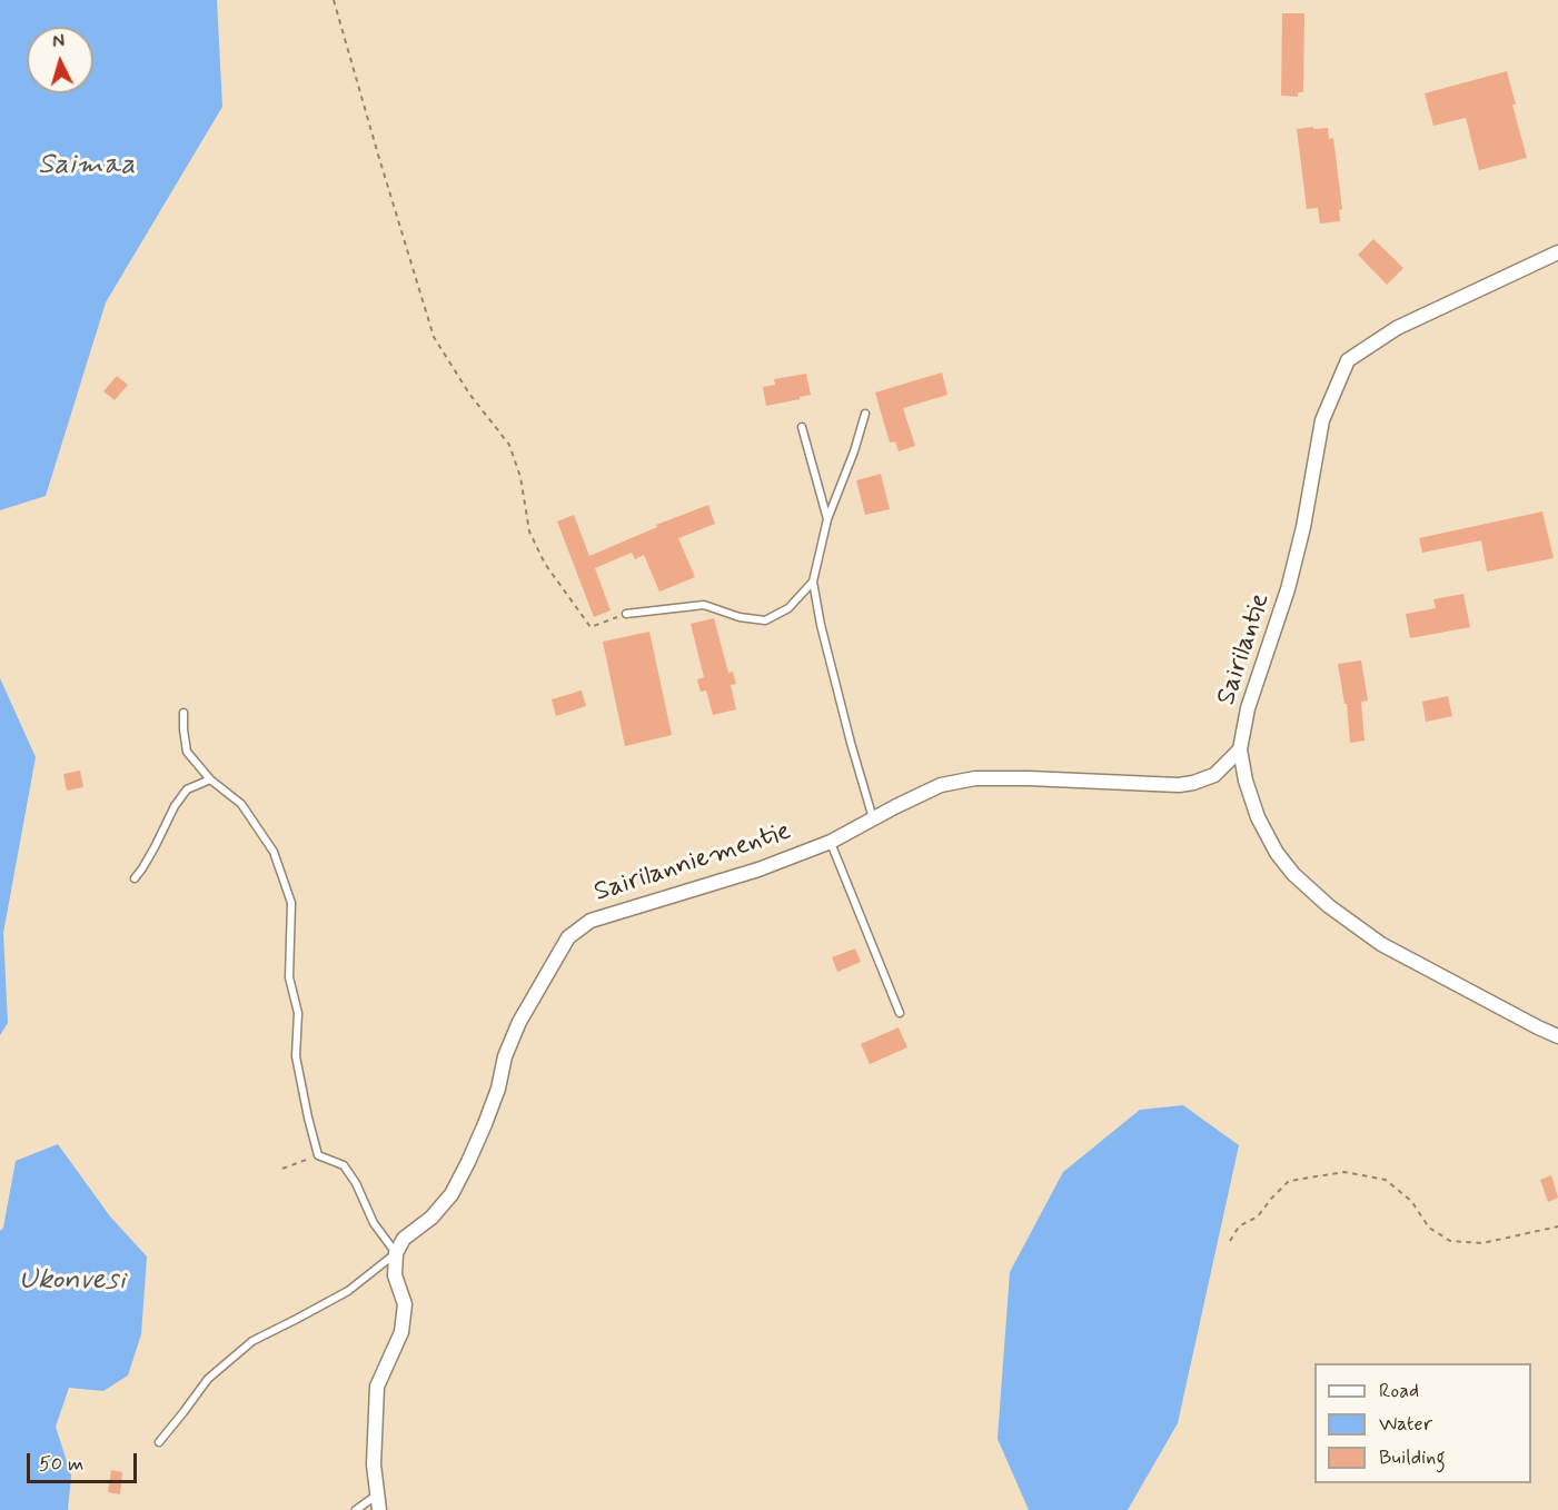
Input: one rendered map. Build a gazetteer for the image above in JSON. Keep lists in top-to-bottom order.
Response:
{
  "streets": {
    "street": ["Sairilantie", "Sairilanniementie"]
  },
  "crossings": [
    ["Sairilantie", "Sairilanniementie"]
  ],
  "water": ["Saimaa", "Ukonvesi"],
  "legend": ["Road", "Water", "Building"],
  "scale_bar": "50 m",
  "north": "top"
}
